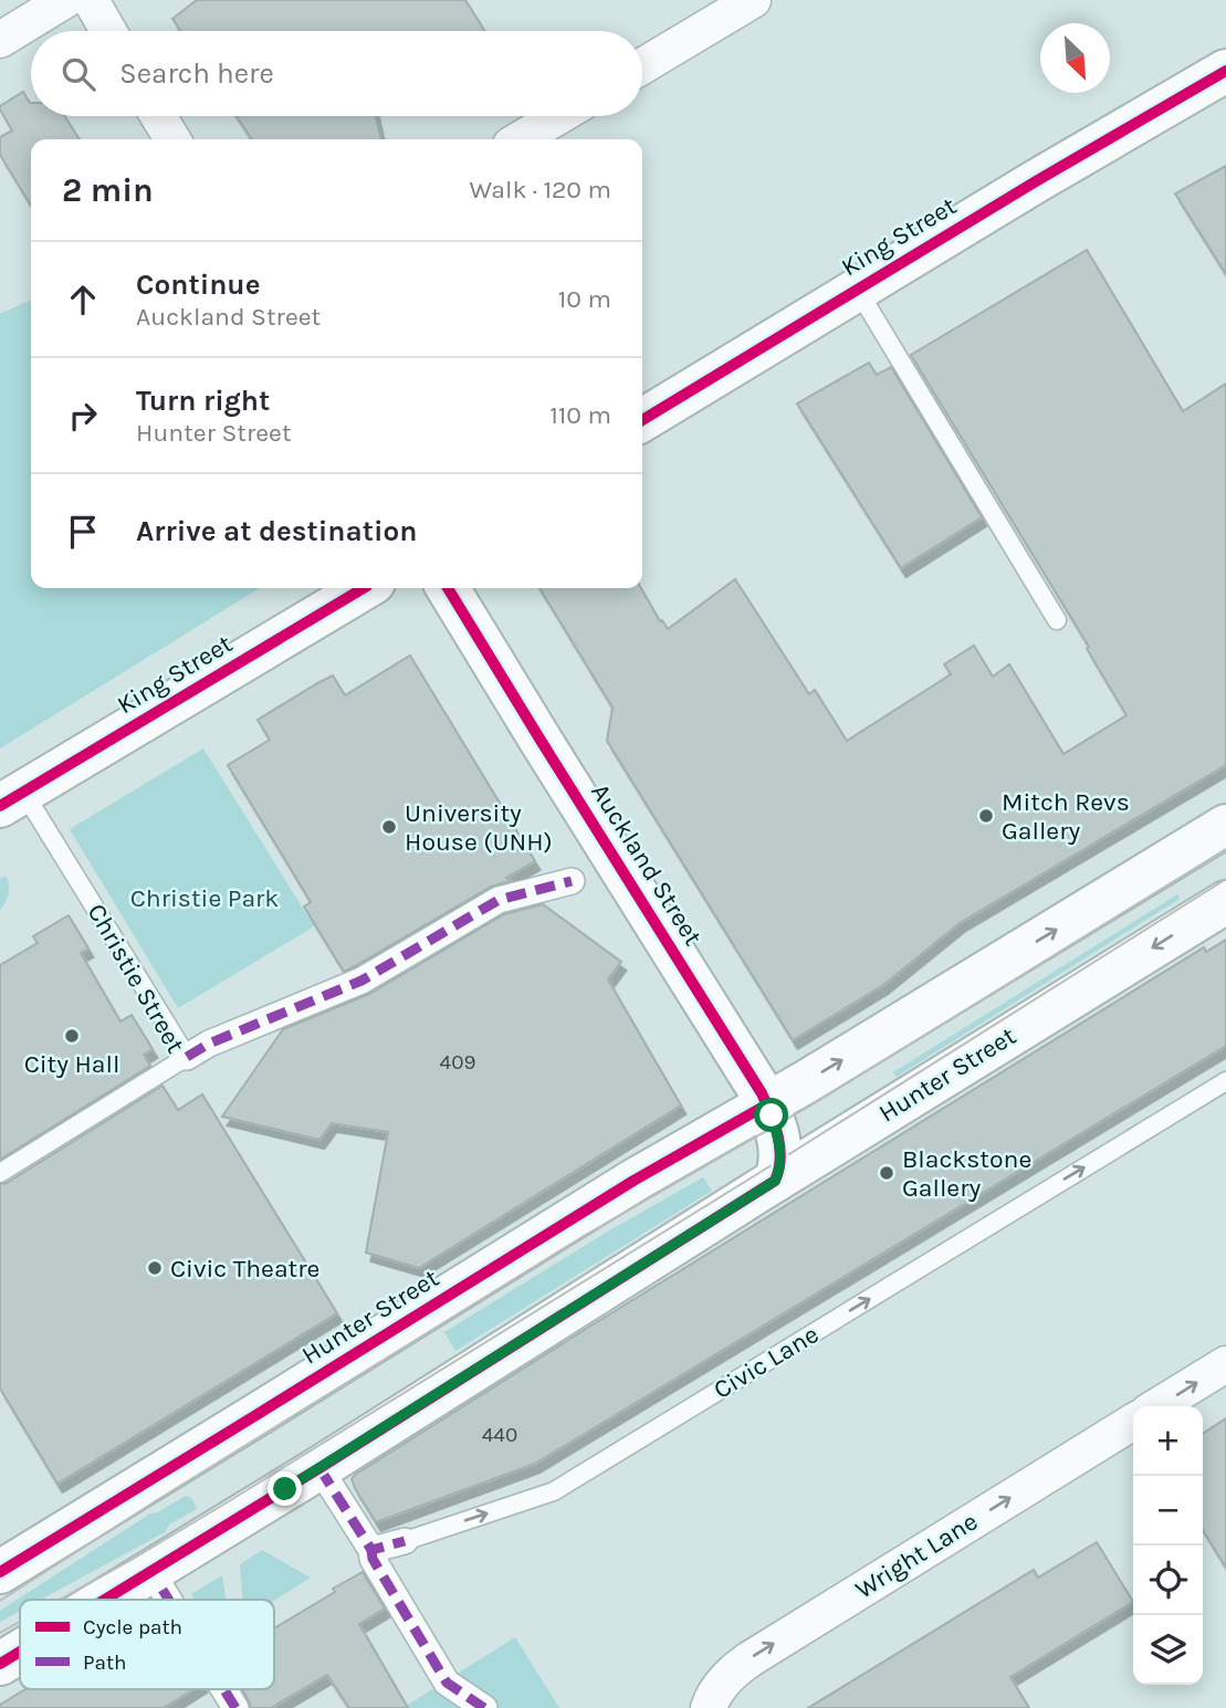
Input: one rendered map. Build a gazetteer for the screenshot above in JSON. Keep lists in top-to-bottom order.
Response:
{
  "streets": {
    "main road": ["King Street", "Auckland Street", "Hunter Street"],
    "street": ["Civic Lane", "Wright Lane"],
    "lane": ["Christie Street"]
  },
  "crossings": [
    ["King Street", "Christie Street"],
    ["Auckland Street", "Hunter Street"]
  ],
  "one_way": ["Civic Lane", "Wright Lane"],
  "parks": ["Christie Park"],
  "places": [
    "Mitch Revs Gallery",
    "University House (UNH)",
    "City Hall",
    "Blackstone Gallery",
    "Civic Theatre"
  ],
  "house_numbers": ["409", "440"],
  "legend": ["Cycle path", "Path"],
  "north": "bottom right",
  "page": {
    "search": "Search here",
    "heading": ["2 min", "Walk · 120 m"],
    "list": [
      ["Continue", "Auckland Street", "10 m"],
      ["Turn right", "Hunter Street", "110 m"],
      "Arrive at destination"
    ],
    "map_buttons": ["+", "−"]
  }
}
